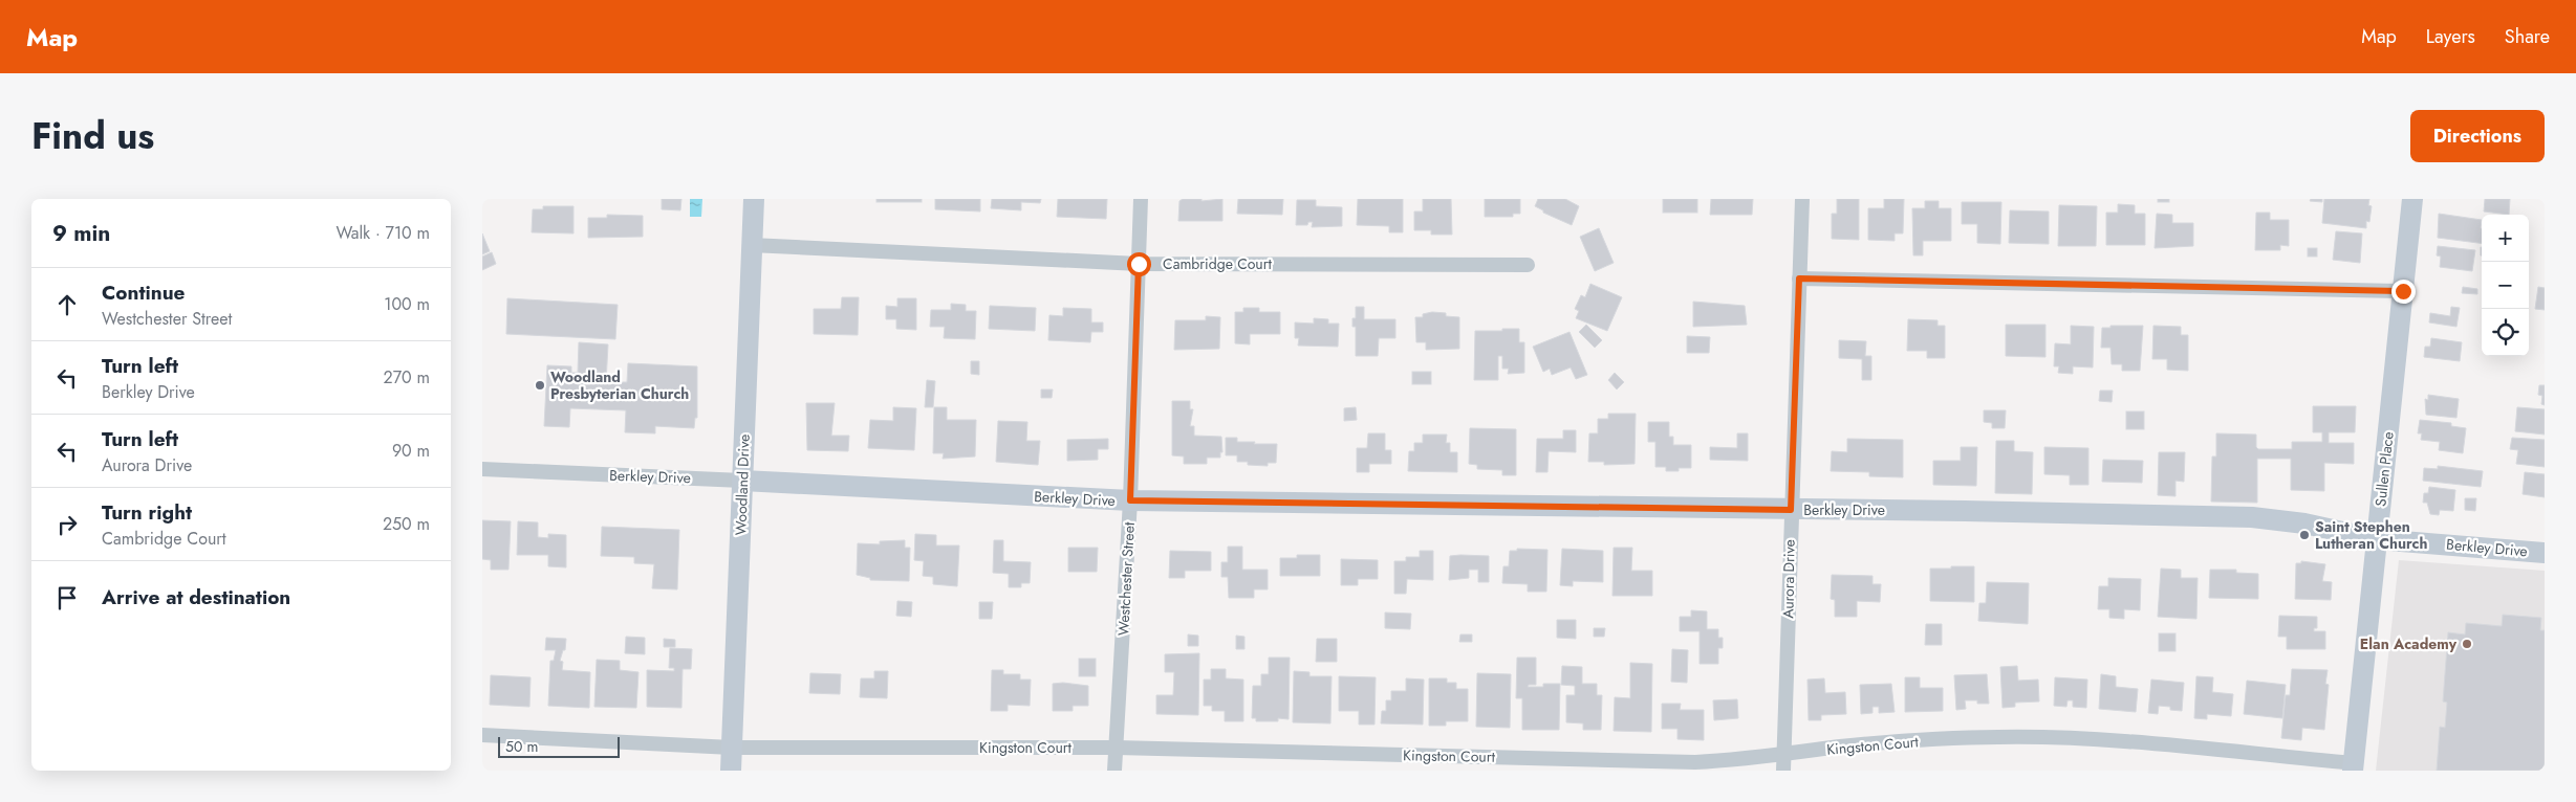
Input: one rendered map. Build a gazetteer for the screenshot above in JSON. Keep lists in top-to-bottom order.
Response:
{
  "streets": {
    "street": [
      "Cambridge Court",
      "Sullen Place",
      "Berkley Drive",
      "Woodland Drive",
      "Westchester Street",
      "Aurora Drive",
      "Kingston Court"
    ]
  },
  "crossings": [
    ["Cambridge Court", "Woodland Drive"],
    ["Cambridge Court", "Westchester Street"],
    ["Sullen Place", "Berkley Drive"],
    ["Sullen Place", "Kingston Court"],
    ["Berkley Drive", "Woodland Drive"],
    ["Berkley Drive", "Westchester Street"],
    ["Berkley Drive", "Aurora Drive"],
    ["Woodland Drive", "Kingston Court"],
    ["Westchester Street", "Kingston Court"],
    ["Aurora Drive", "Kingston Court"]
  ],
  "places": ["Woodland Presbyterian Church", "Saint Stephen Lutheran Church", "Elan Academy"],
  "scale_bar": "50 m",
  "page": {
    "header": "Map",
    "nav": ["Map", "Layers", "Share"],
    "title": "Find us",
    "buttons": "Directions",
    "heading": ["9 min", "Walk · 710 m"],
    "map_buttons": ["+", "−"],
    "list": [
      ["Continue", "Westchester Street", "100 m"],
      ["Turn left", "Berkley Drive", "270 m"],
      ["Turn left", "Aurora Drive", "90 m"],
      ["Turn right", "Cambridge Court", "250 m"],
      "Arrive at destination"
    ],
    "scale": "50 m"
  }
}
